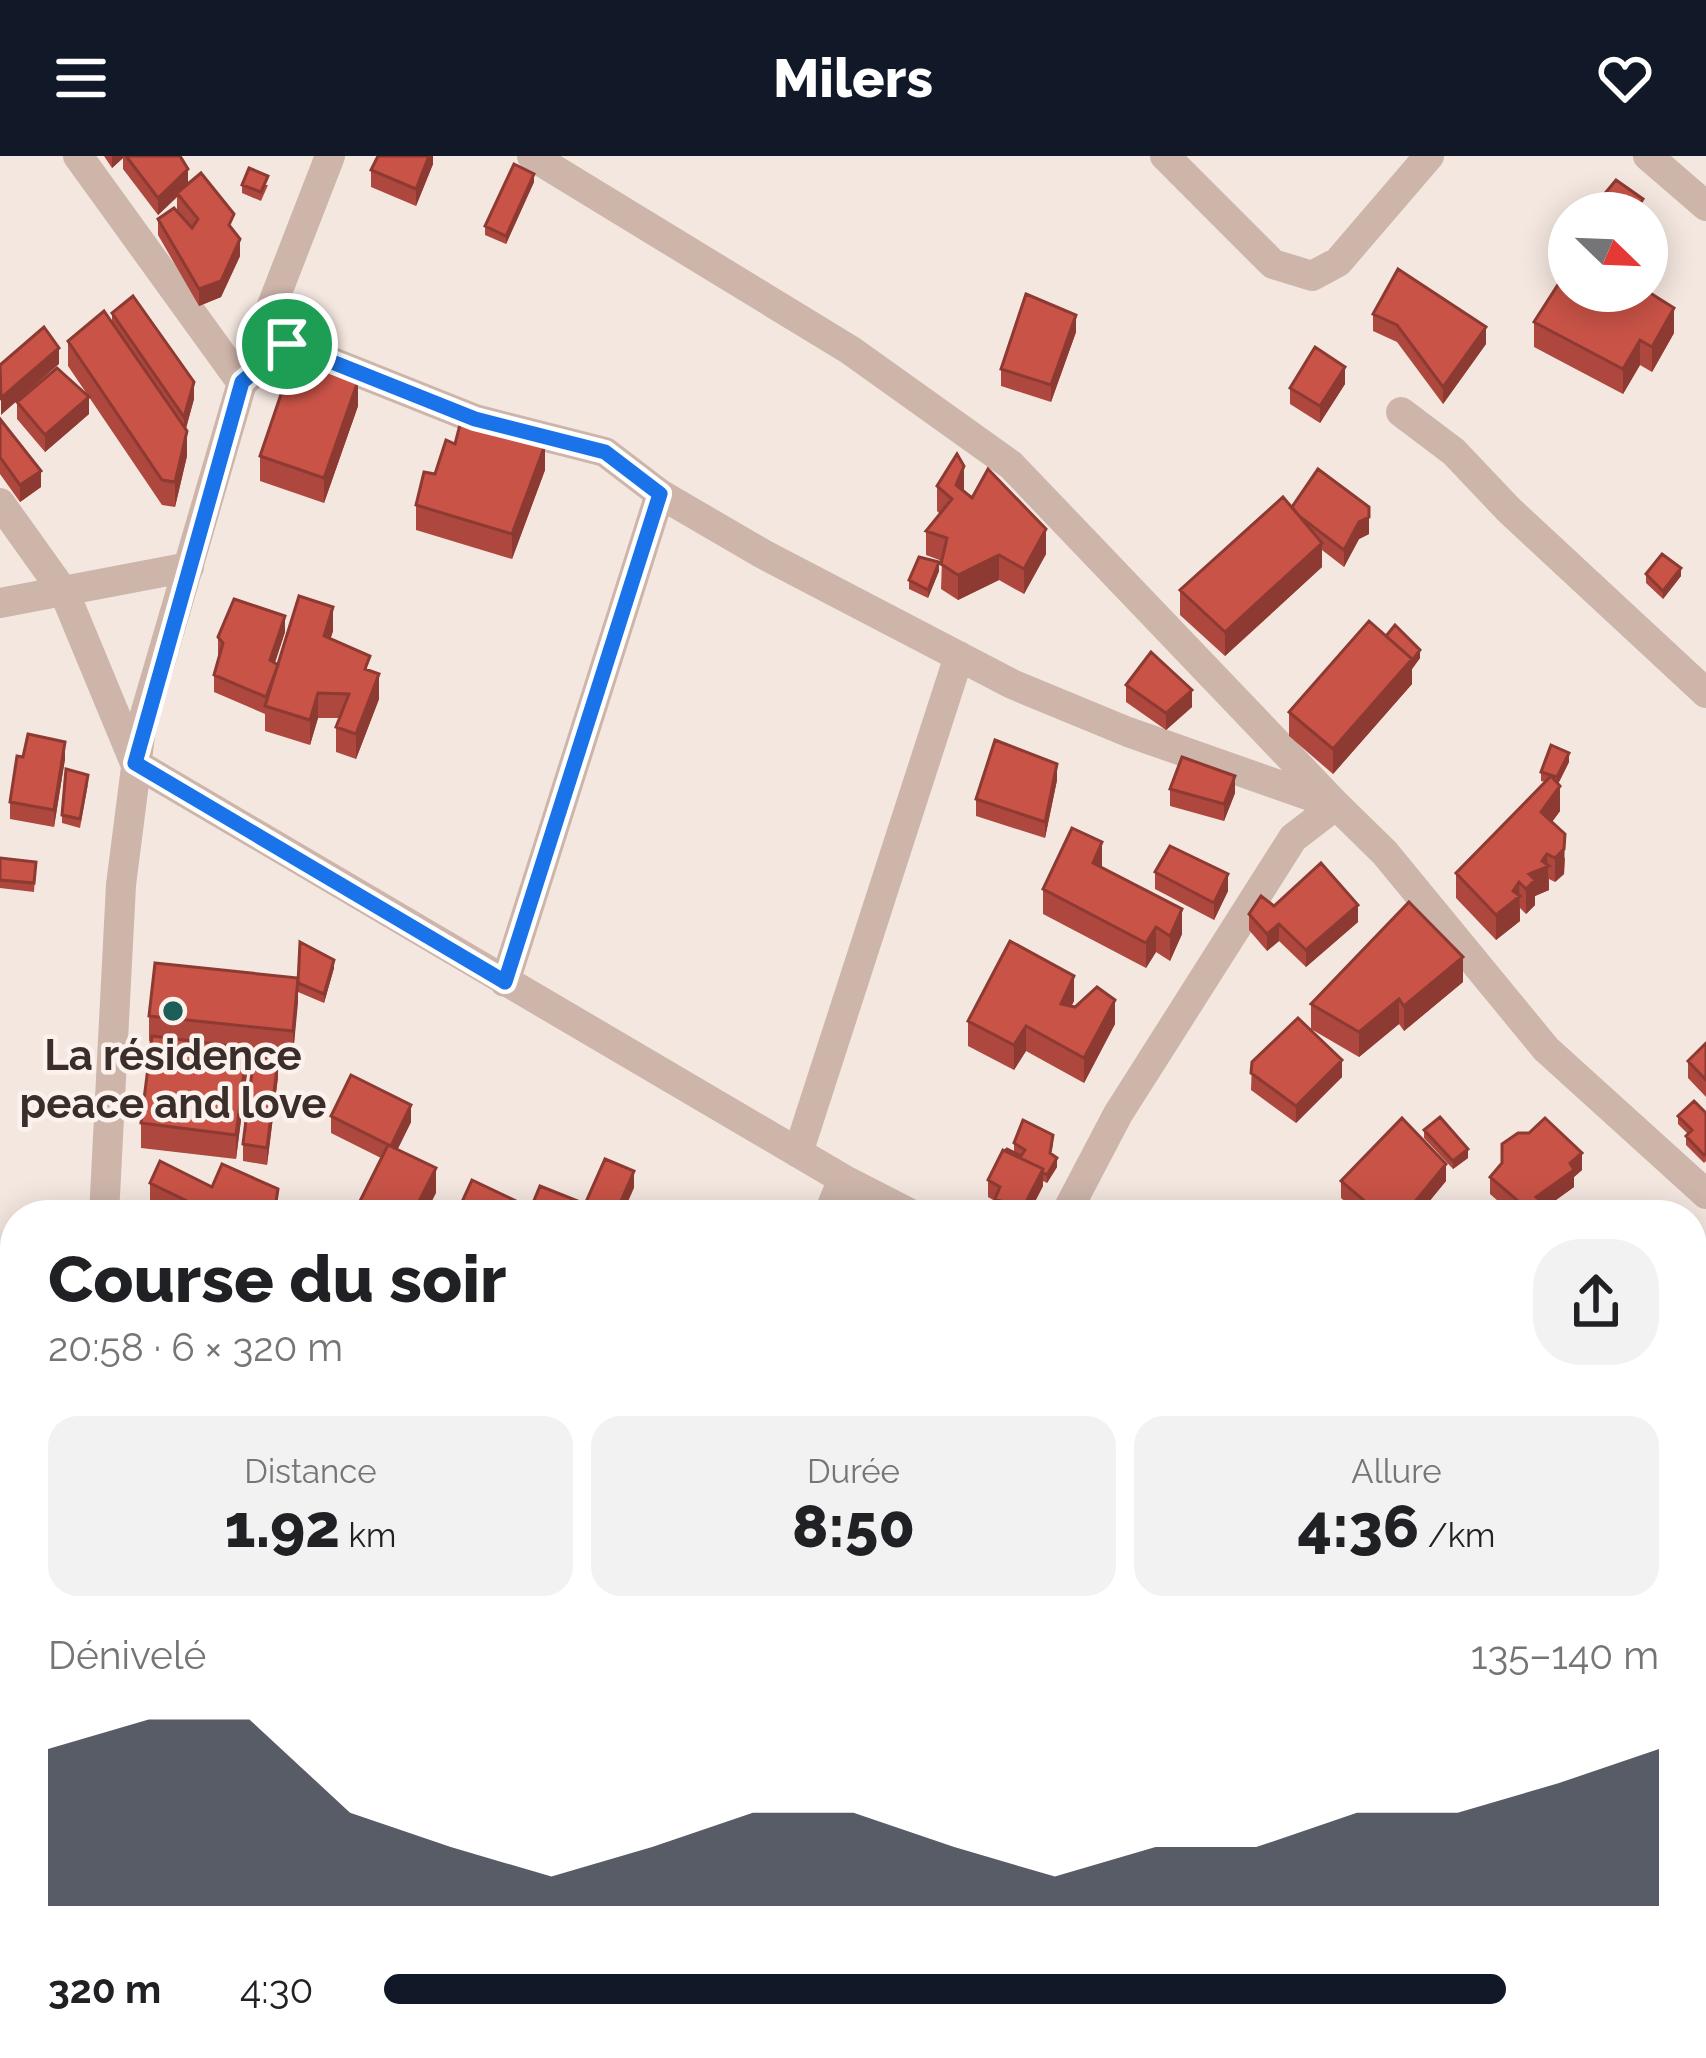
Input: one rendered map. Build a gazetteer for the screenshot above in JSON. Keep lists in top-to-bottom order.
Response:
{
  "places": ["La résidence peace and love"],
  "north": "bottom right",
  "page": {
    "header": "Milers",
    "heading": ["Course du soir", "20:58 · 6 × 320 m"],
    "stats": [
      ["Distance", "1.92 km"],
      ["Durée", "8:50"],
      ["Allure", "4:36 /km"]
    ],
    "chart": ["Dénivelé", "135–140 m"],
    "list": [
      {
        "name": "320 m",
        "note": "4:30"
      }
    ]
  }
}
